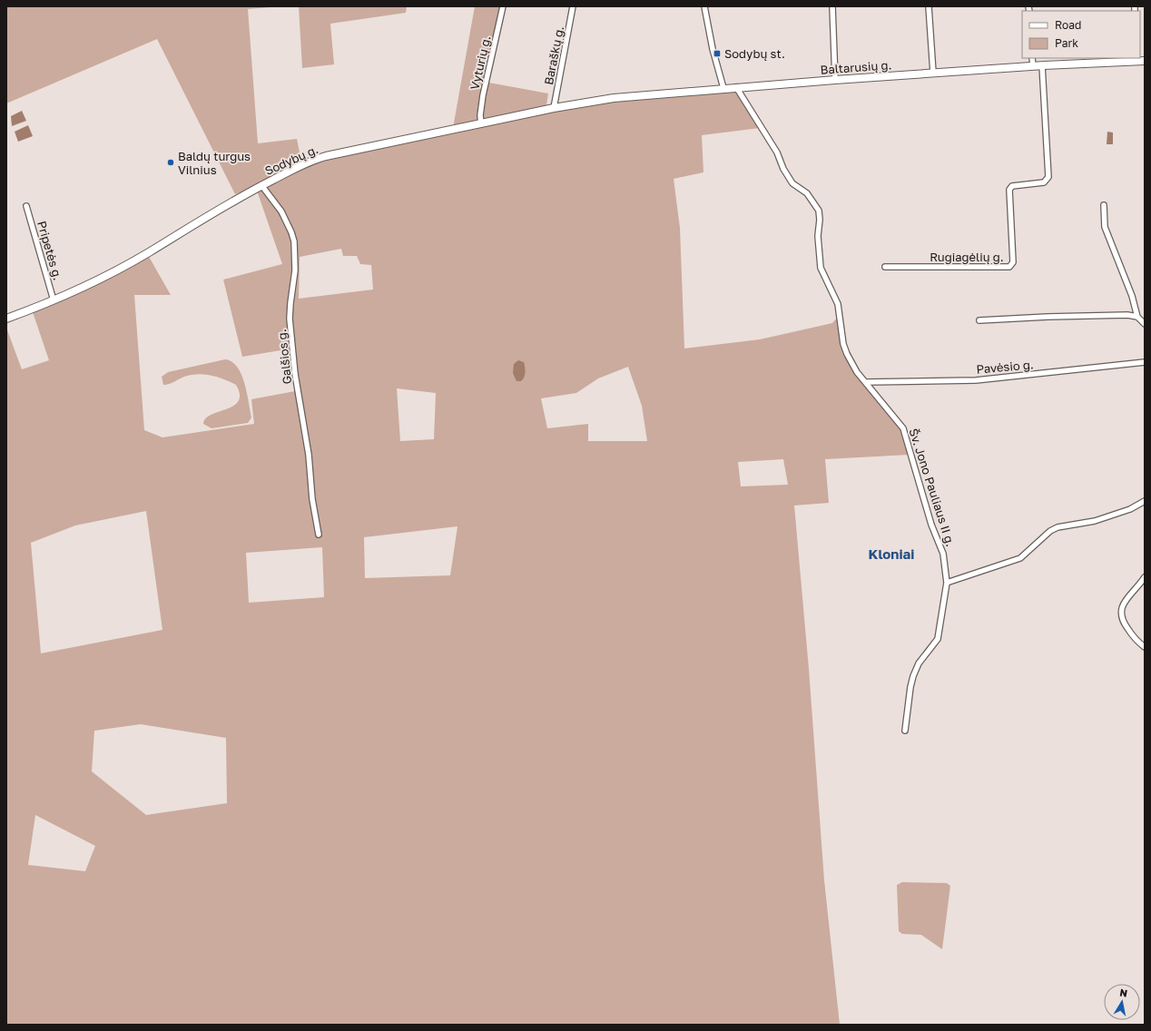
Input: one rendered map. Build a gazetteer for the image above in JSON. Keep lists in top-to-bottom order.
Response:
{
  "streets": {
    "main road": ["Baltarusių g.", "Sodybų g."],
    "street": [
      "Baraškų g.",
      "Vyturių g.",
      "Pripetės g.",
      "Rugiagėlių g.",
      "Galšios g.",
      "Pavėsio g.",
      "Šv. Jono Pauliaus II g."
    ]
  },
  "crossings": [
    ["Baraškų g.", "Sodybų g."],
    ["Vyturių g.", "Sodybų g."],
    ["Baltarusių g.", "Sodybų g."],
    ["Baltarusių g.", "Rugiagėlių g."],
    ["Baltarusių g.", "Šv. Jono Pauliaus II g."],
    ["Sodybų g.", "Pripetės g."],
    ["Sodybų g.", "Galšios g."],
    ["Pavėsio g.", "Šv. Jono Pauliaus II g."]
  ],
  "districts": ["Kloniai"],
  "places": {
    "transit": ["Sodybų st."],
    "other": ["Baldų turgus Vilnius"]
  },
  "legend": ["Road", "Park"],
  "north": "top"
}
